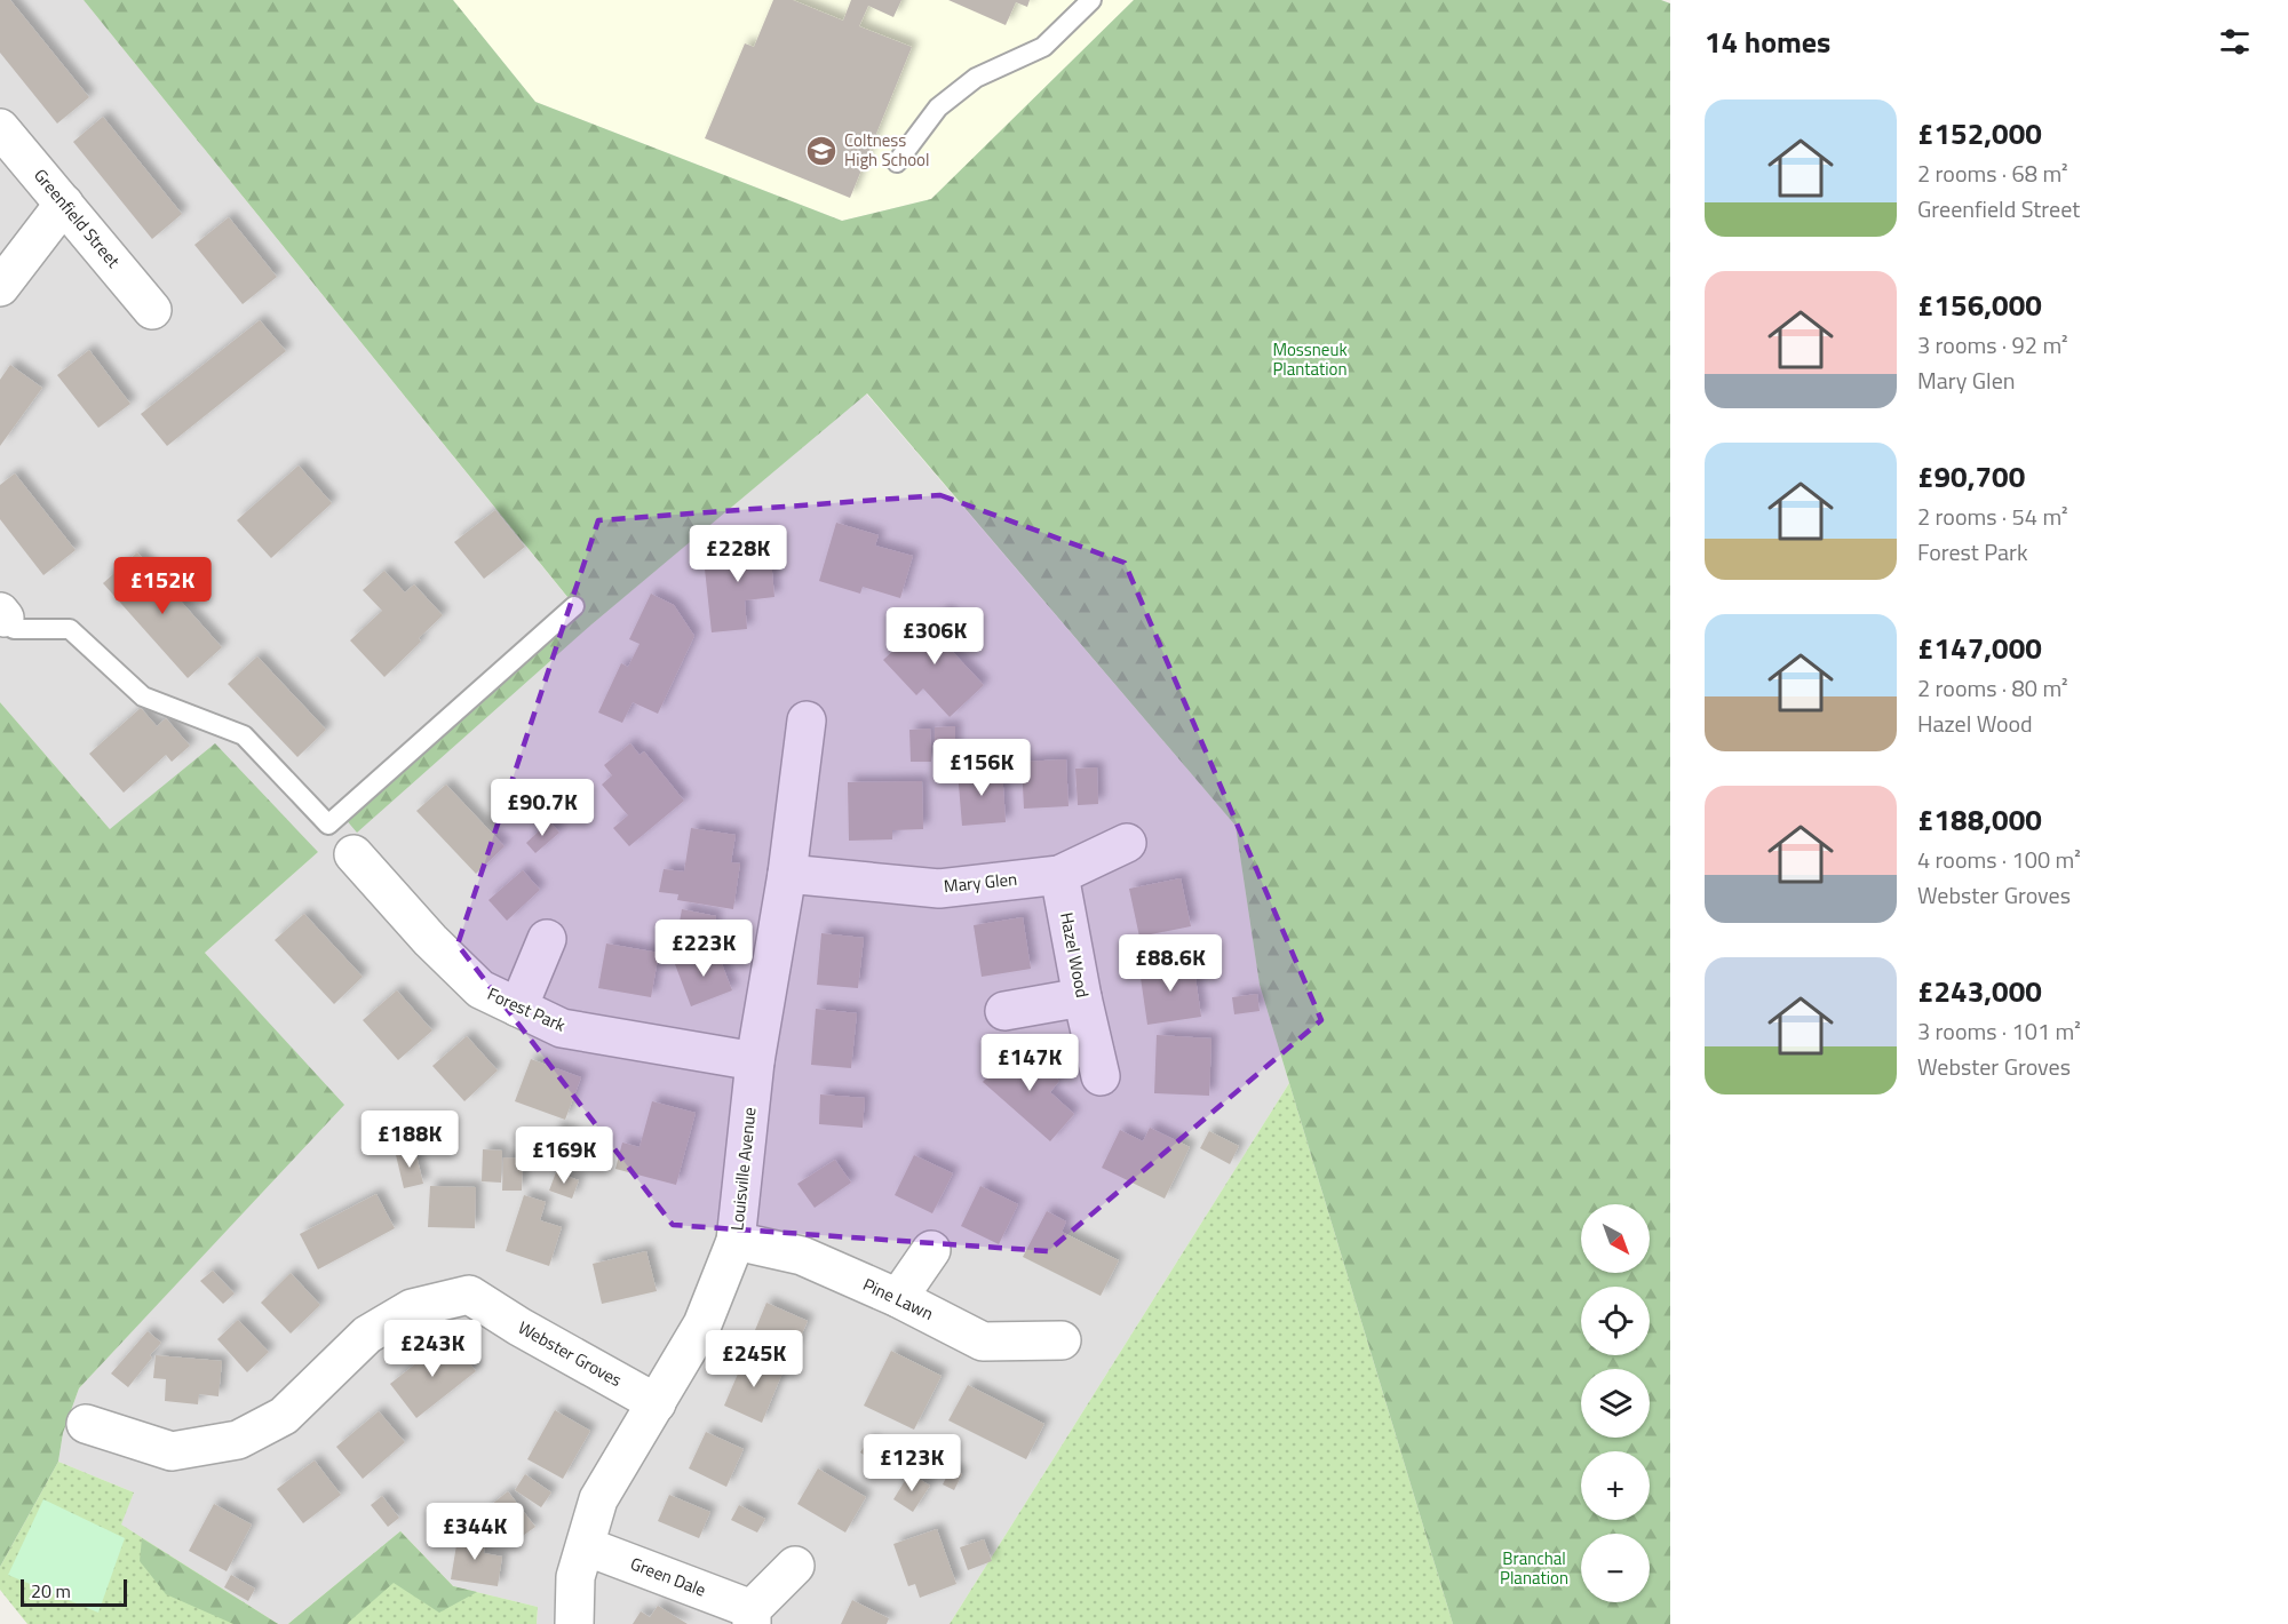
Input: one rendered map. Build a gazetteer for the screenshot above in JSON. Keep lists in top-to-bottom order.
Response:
{
  "streets": {
    "street": [
      "Greenfield Street",
      "Mary Glen",
      "Hazel Wood",
      "Forest Park",
      "Louisville Avenue",
      "Pine Lawn",
      "Webster Groves",
      "Green Dale"
    ]
  },
  "crossings": [
    ["Mary Glen", "Hazel Wood"],
    ["Mary Glen", "Louisville Avenue"],
    ["Forest Park", "Louisville Avenue"],
    ["Louisville Avenue", "Pine Lawn"],
    ["Louisville Avenue", "Webster Groves"],
    ["Louisville Avenue", "Green Dale"]
  ],
  "parks": ["Mossneuk Plantation", "Branchal Planation"],
  "places": {
    "school or university": ["Coltness High School"]
  },
  "scale_bar": "20 m",
  "north": "bottom right",
  "page": {
    "heading": "14 homes",
    "list": [
      {
        "name": "£152,000",
        "note": "2 rooms · 68 m² · Greenfield Street"
      },
      {
        "name": "£156,000",
        "note": "3 rooms · 92 m² · Mary Glen"
      },
      {
        "name": "£90,700",
        "note": "2 rooms · 54 m² · Forest Park"
      },
      {
        "name": "£147,000",
        "note": "2 rooms · 80 m² · Hazel Wood"
      },
      {
        "name": "£188,000",
        "note": "4 rooms · 100 m² · Webster Groves"
      },
      {
        "name": "£243,000",
        "note": "3 rooms · 101 m² · Webster Groves"
      }
    ],
    "price": [
      "£228K",
      "£152K",
      "£306K",
      "£156K",
      "£90.7K",
      "£223K",
      "£88.6K",
      "£147K",
      "£188K",
      "£169K",
      "£243K",
      "£245K",
      "£123K",
      "£344K"
    ],
    "map_buttons": ["+", "−"],
    "scale": "20 m"
  }
}
